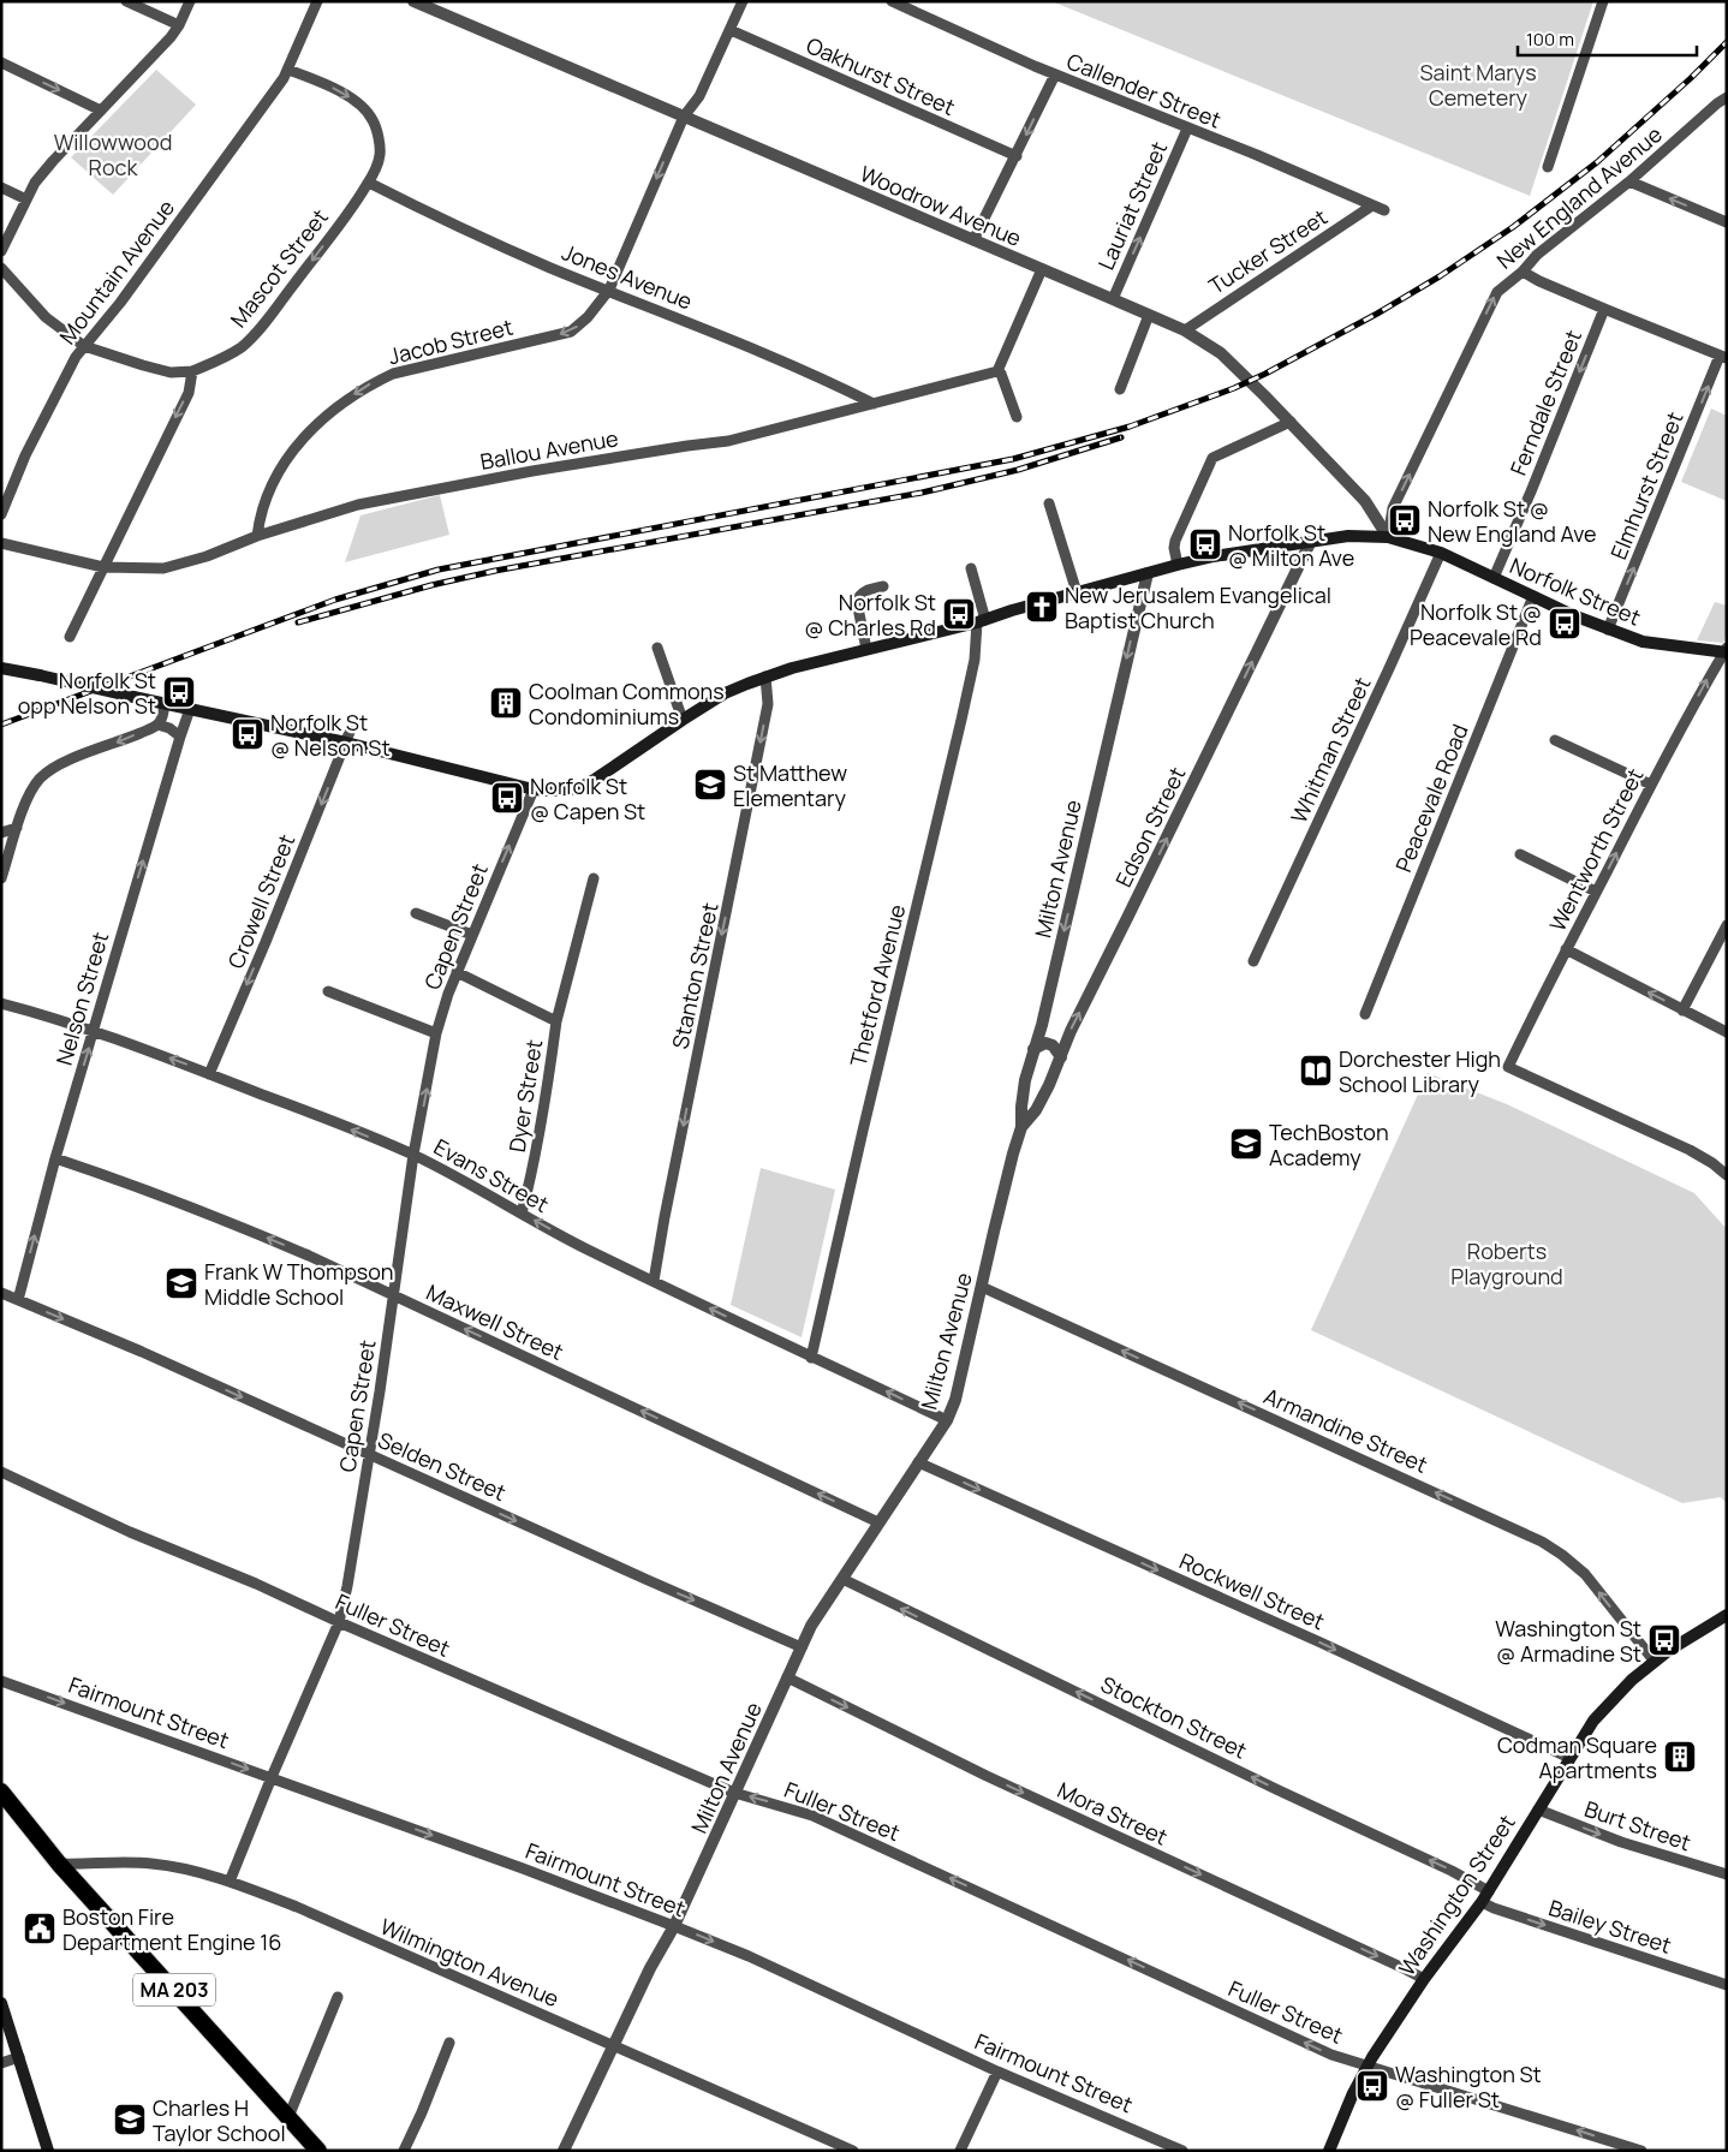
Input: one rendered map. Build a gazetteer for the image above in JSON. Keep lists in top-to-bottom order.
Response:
{
  "streets": {
    "highway": ["MA 203"],
    "main road": ["Norfolk Street", "Washington Street"],
    "street": [
      "Oakhurst Street",
      "Callender Street",
      "New England Avenue",
      "Woodrow Avenue",
      "Lauriat Street",
      "Tucker Street",
      "Mascot Street",
      "Mountain Avenue",
      "Jones Avenue",
      "Jacob Street",
      "Ferndale Street",
      "Ballou Avenue",
      "Elmhurst Street",
      "Whitman Street",
      "Peacevale Road",
      "Edson Street",
      "Wentworth Street",
      "Milton Avenue",
      "Crowell Street",
      "Capen Street",
      "Stanton Street",
      "Thetford Avenue",
      "Nelson Street",
      "Dyer Street",
      "Evans Street",
      "Maxwell Street",
      "Armandine Street",
      "Selden Street",
      "Rockwell Street",
      "Fuller Street",
      "Fairmount Street",
      "Stockton Street",
      "Mora Street",
      "Burt Street",
      "Bailey Street",
      "Wilmington Avenue"
    ]
  },
  "crossings": [
    ["Oakhurst Street", "Jacob Street"],
    ["Callender Street", "Lauriat Street"],
    ["Callender Street", "Tucker Street"],
    ["New England Avenue", "Woodrow Avenue"],
    ["New England Avenue", "Norfolk Street"],
    ["Woodrow Avenue", "Lauriat Street"],
    ["Woodrow Avenue", "Tucker Street"],
    ["Woodrow Avenue", "Jacob Street"],
    ["Woodrow Avenue", "Norfolk Street"],
    ["Mascot Street", "Mountain Avenue"],
    ["Mascot Street", "Jones Avenue"],
    ["Jones Avenue", "Jacob Street"],
    ["Jones Avenue", "Ballou Avenue"],
    ["Jacob Street", "Ballou Avenue"],
    ["Ferndale Street", "Norfolk Street"],
    ["Elmhurst Street", "Norfolk Street"],
    ["Norfolk Street", "Whitman Street"],
    ["Norfolk Street", "Peacevale Road"],
    ["Norfolk Street", "Edson Street"],
    ["Norfolk Street", "Wentworth Street"],
    ["Norfolk Street", "Milton Avenue"],
    ["Norfolk Street", "Crowell Street"],
    ["Norfolk Street", "Capen Street"],
    ["Norfolk Street", "Stanton Street"],
    ["Norfolk Street", "Thetford Avenue"],
    ["Norfolk Street", "Nelson Street"],
    ["Edson Street", "Milton Avenue"],
    ["Milton Avenue", "Evans Street"],
    ["Milton Avenue", "Maxwell Street"],
    ["Milton Avenue", "Armandine Street"],
    ["Milton Avenue", "Selden Street"],
    ["Milton Avenue", "Rockwell Street"],
    ["Milton Avenue", "Fuller Street"],
    ["Milton Avenue", "Fairmount Street"],
    ["Milton Avenue", "Stockton Street"],
    ["Milton Avenue", "Mora Street"],
    ["Milton Avenue", "Wilmington Avenue"],
    ["Crowell Street", "Evans Street"],
    ["Capen Street", "Dyer Street"],
    ["Capen Street", "Evans Street"],
    ["Capen Street", "Maxwell Street"],
    ["Capen Street", "Selden Street"],
    ["Capen Street", "Fuller Street"],
    ["Capen Street", "Fairmount Street"],
    ["Capen Street", "Wilmington Avenue"],
    ["Stanton Street", "Evans Street"],
    ["Thetford Avenue", "Evans Street"],
    ["Nelson Street", "Evans Street"],
    ["Nelson Street", "Maxwell Street"],
    ["Nelson Street", "Selden Street"],
    ["Dyer Street", "Evans Street"],
    ["Armandine Street", "Washington Street"],
    ["Rockwell Street", "Washington Street"],
    ["Fuller Street", "Washington Street"],
    ["Stockton Street", "Washington Street"],
    ["Stockton Street", "Bailey Street"],
    ["Mora Street", "Washington Street"],
    ["Burt Street", "Washington Street"],
    ["Washington Street", "Bailey Street"],
    ["Wilmington Avenue", "MA 203"]
  ],
  "one_way": [
    "New England Avenue",
    "Lauriat Street",
    "Jacob Street",
    "Ferndale Street",
    "Elmhurst Street",
    "Edson Street",
    "Wentworth Street",
    "Crowell Street",
    "Stanton Street",
    "Nelson Street",
    "Evans Street",
    "Maxwell Street",
    "Armandine Street",
    "Selden Street",
    "Rockwell Street",
    "Fuller Street",
    "Fairmount Street",
    "Stockton Street",
    "Mora Street",
    "Burt Street",
    "Bailey Street"
  ],
  "parks": ["Saint Marys Cemetery", "Willowwood Rock", "Roberts Playground"],
  "places": {
    "bus stop": [
      "Norfolk St @ New England Ave",
      "Norfolk St @ Milton Ave",
      "Norfolk St @ Charles Rd",
      "Norfolk St @ Peacevale Rd",
      "Norfolk St opp Nelson St",
      "Norfolk St @ Nelson St",
      "Norfolk St @ Capen St",
      "Washington St @ Armadine St",
      "Washington St @ Fuller St"
    ],
    "church": ["New Jerusalem Evangelical Baptist Church"],
    "building": ["Coolman Commons Condominiums", "Codman Square Apartments"],
    "school or university": [
      "St Matthew Elementary",
      "TechBoston Academy",
      "Frank W Thompson Middle School",
      "Charles H Taylor School"
    ],
    "library": ["Dorchester High School Library"],
    "public building": ["Boston Fire Department Engine 16"]
  },
  "scale_bar": "100 m"
}
